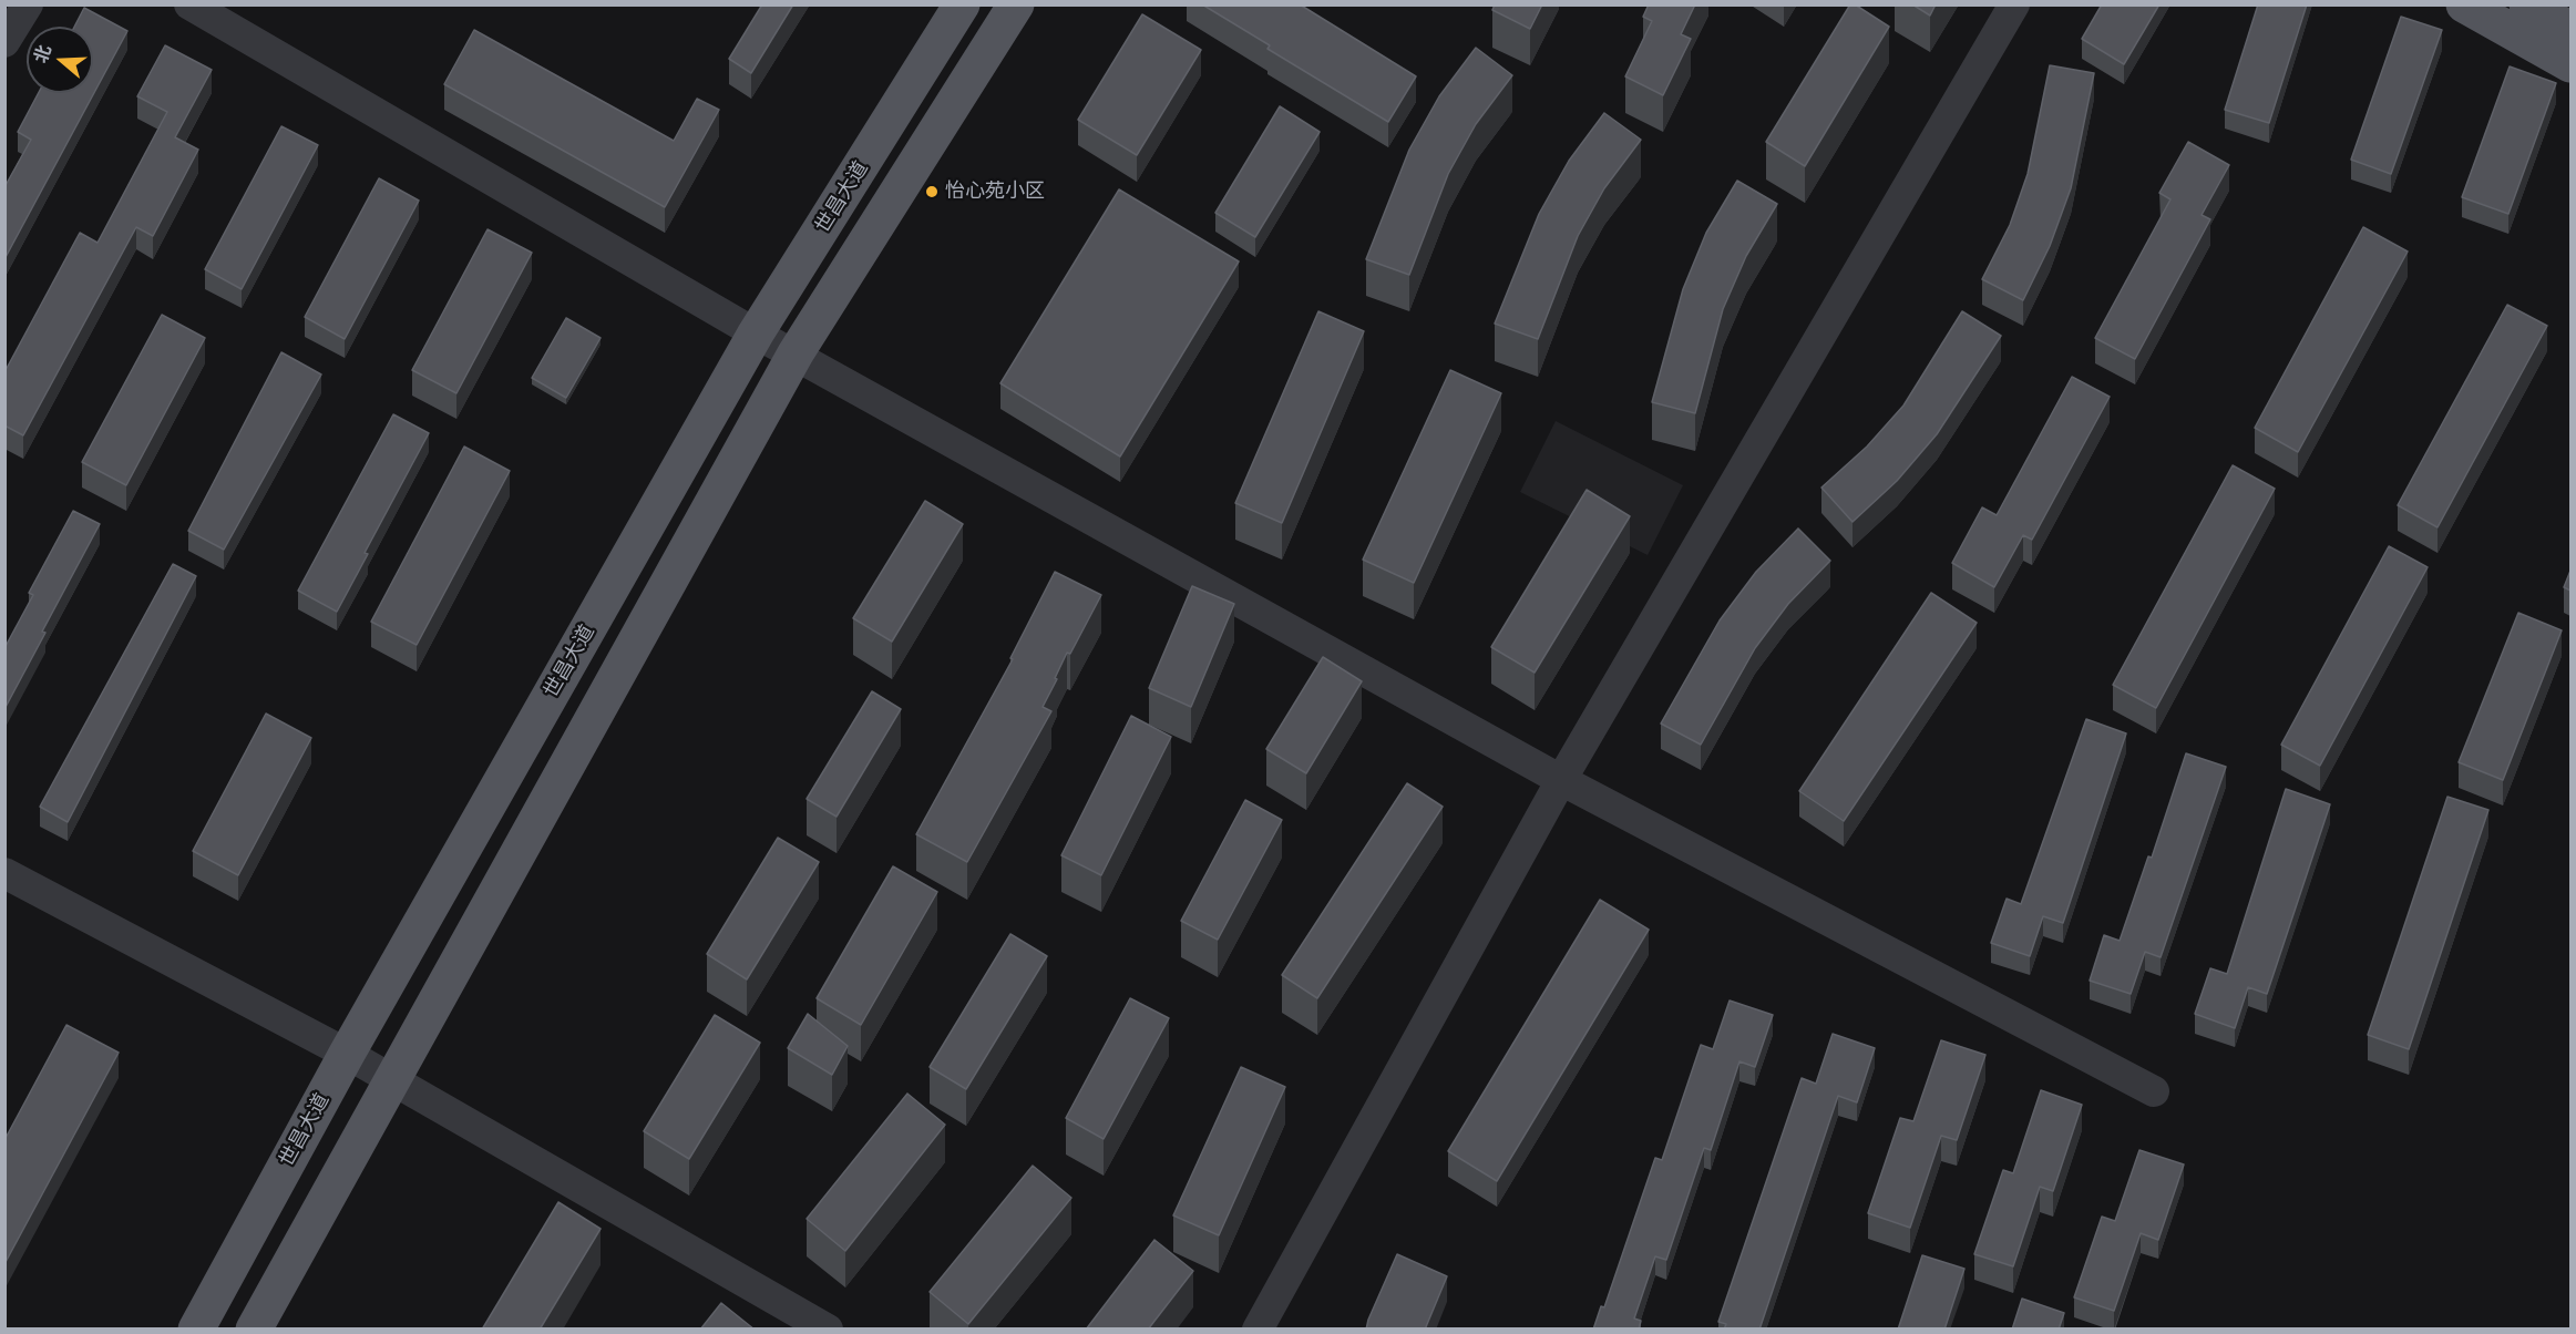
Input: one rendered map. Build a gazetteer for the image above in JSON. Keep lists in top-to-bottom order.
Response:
{
  "streets": {
    "main road": ["世昌大道"]
  },
  "places": ["怡心苑小区"],
  "north": "left"
}
